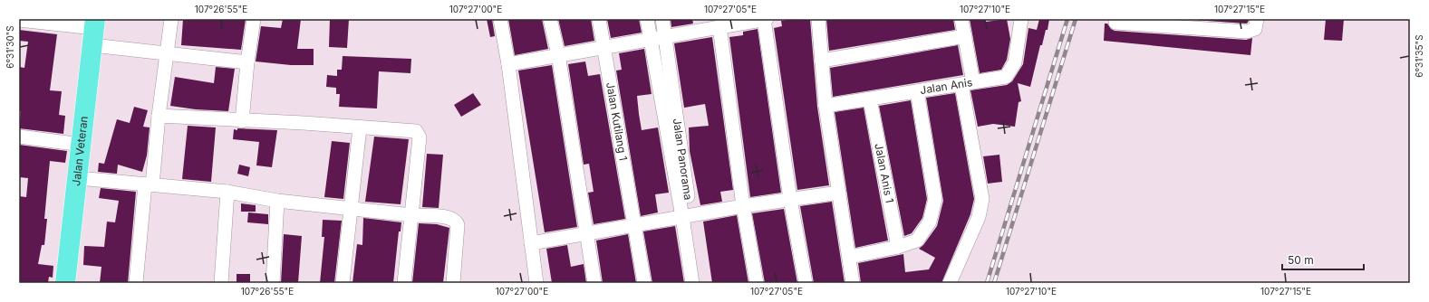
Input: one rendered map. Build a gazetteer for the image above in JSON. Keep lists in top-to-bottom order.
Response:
{
  "streets": {
    "highway": ["Jalan Veteran"],
    "street": [
      "Jalan Anis",
      "Jalan Kutilang 1",
      "Jalan Panorama",
      "Jalan Anis 1"
    ]
  },
  "crossings": [
    ["Jalan Anis", "Jalan Anis 1"]
  ],
  "scale_bar": "50 m",
  "coordinates": [
    "107°26'55\"E",
    "107°27'00\"E",
    "107°27'05\"E",
    "107°27'10\"E",
    "107°27'15\"E",
    "6°31'30\"S",
    "6°31'35\"S"
  ]
}
